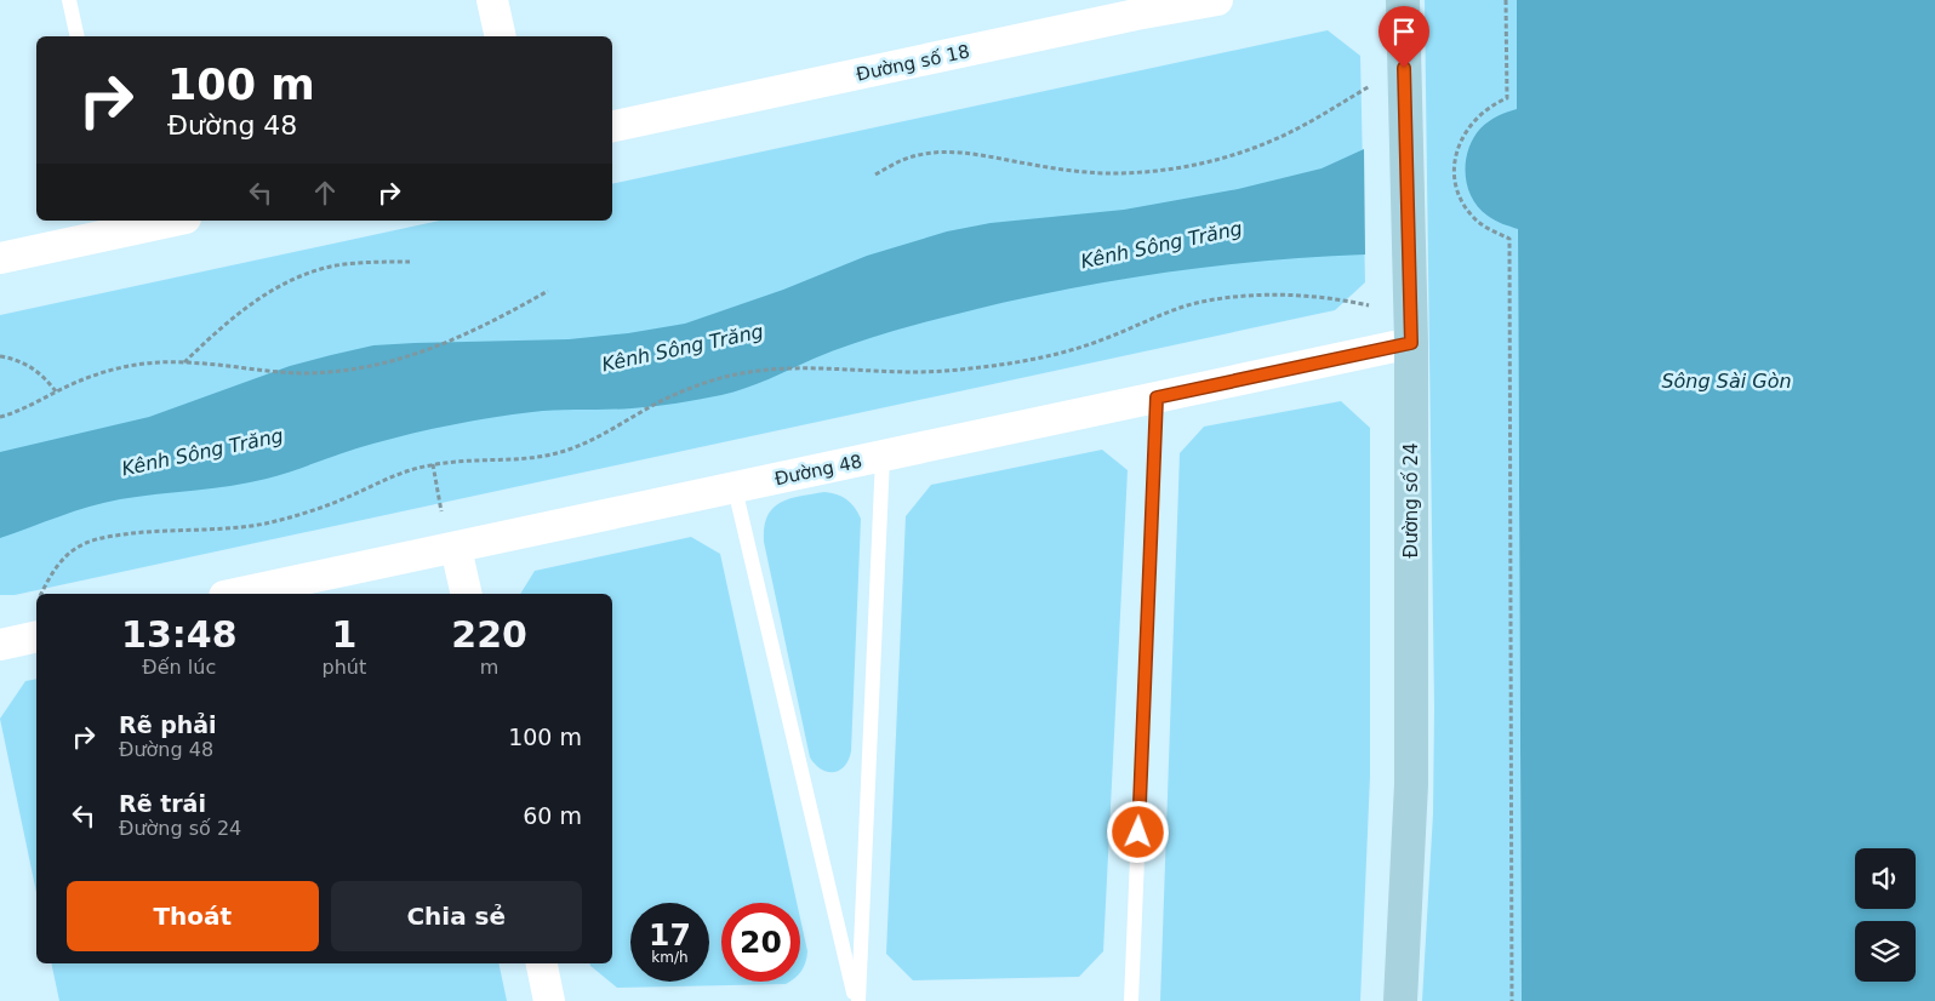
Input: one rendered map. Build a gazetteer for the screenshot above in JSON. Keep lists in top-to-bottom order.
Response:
{
  "streets": {
    "street": ["Đường số 18", "Đường 48", "Đường số 24"]
  },
  "crossings": [
    ["Đường 48", "Đường số 24"]
  ],
  "water": ["Kênh Sông Trăng", "Sông Sài Gòn"],
  "page": {
    "turn": ["100 m", "Đường 48"],
    "eta": [
      "13:48",
      "Đến lúc",
      "1",
      "phút",
      "220",
      "m"
    ],
    "list": [
      {
        "name": "Rẽ phải",
        "note": "Đường 48",
        "value": "100 m"
      },
      {
        "name": "Rẽ trái",
        "note": "Đường số 24",
        "value": "60 m"
      }
    ],
    "buttons": ["Thoát", "Chia sẻ"],
    "speed": "17 km/h",
    "limit": "20"
  }
}
